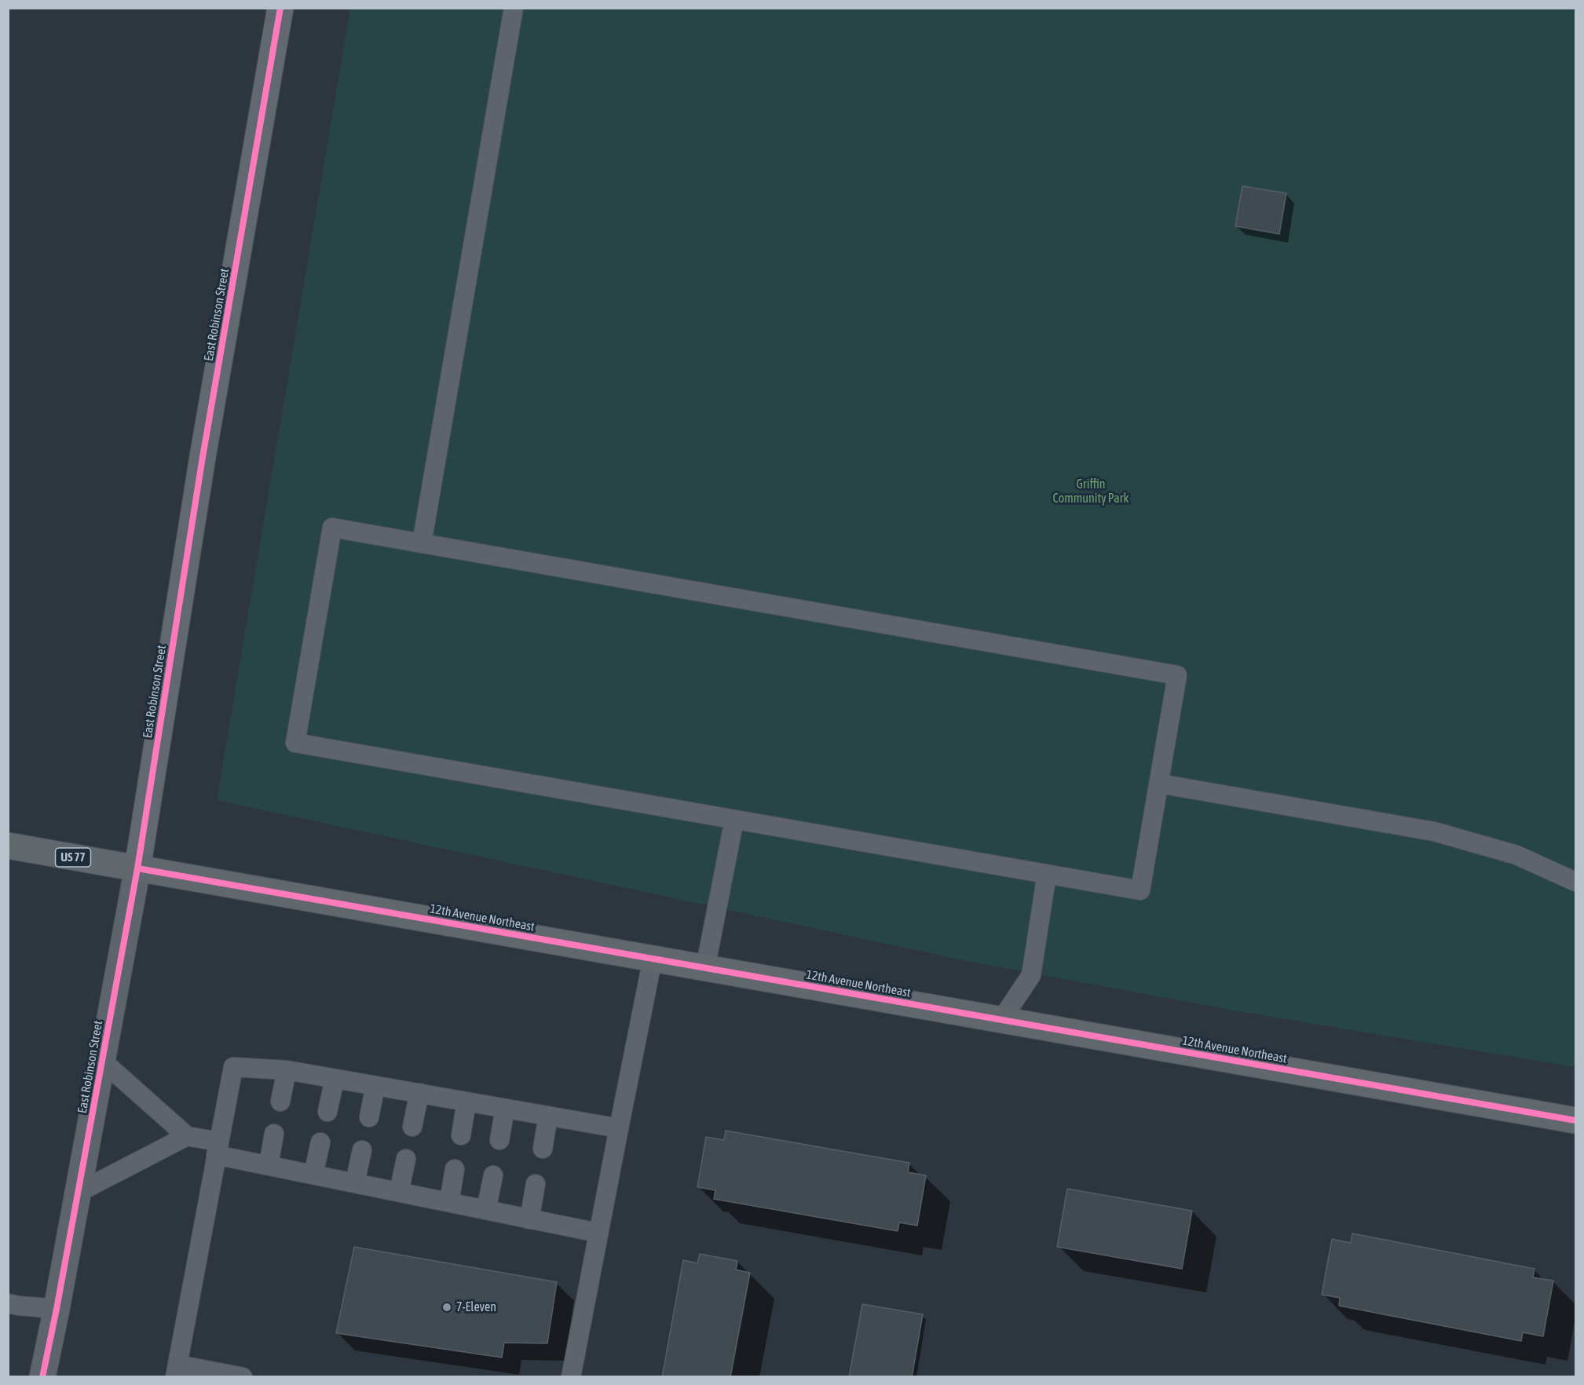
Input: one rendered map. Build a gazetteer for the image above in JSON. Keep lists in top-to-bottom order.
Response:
{
  "streets": {
    "main road": ["East Robinson Street", "US 77", "12th Avenue Northeast"]
  },
  "crossings": [
    ["East Robinson Street", "12th Avenue Northeast"]
  ],
  "parks": ["Griffin Community Park"],
  "places": ["7-Eleven"]
}
